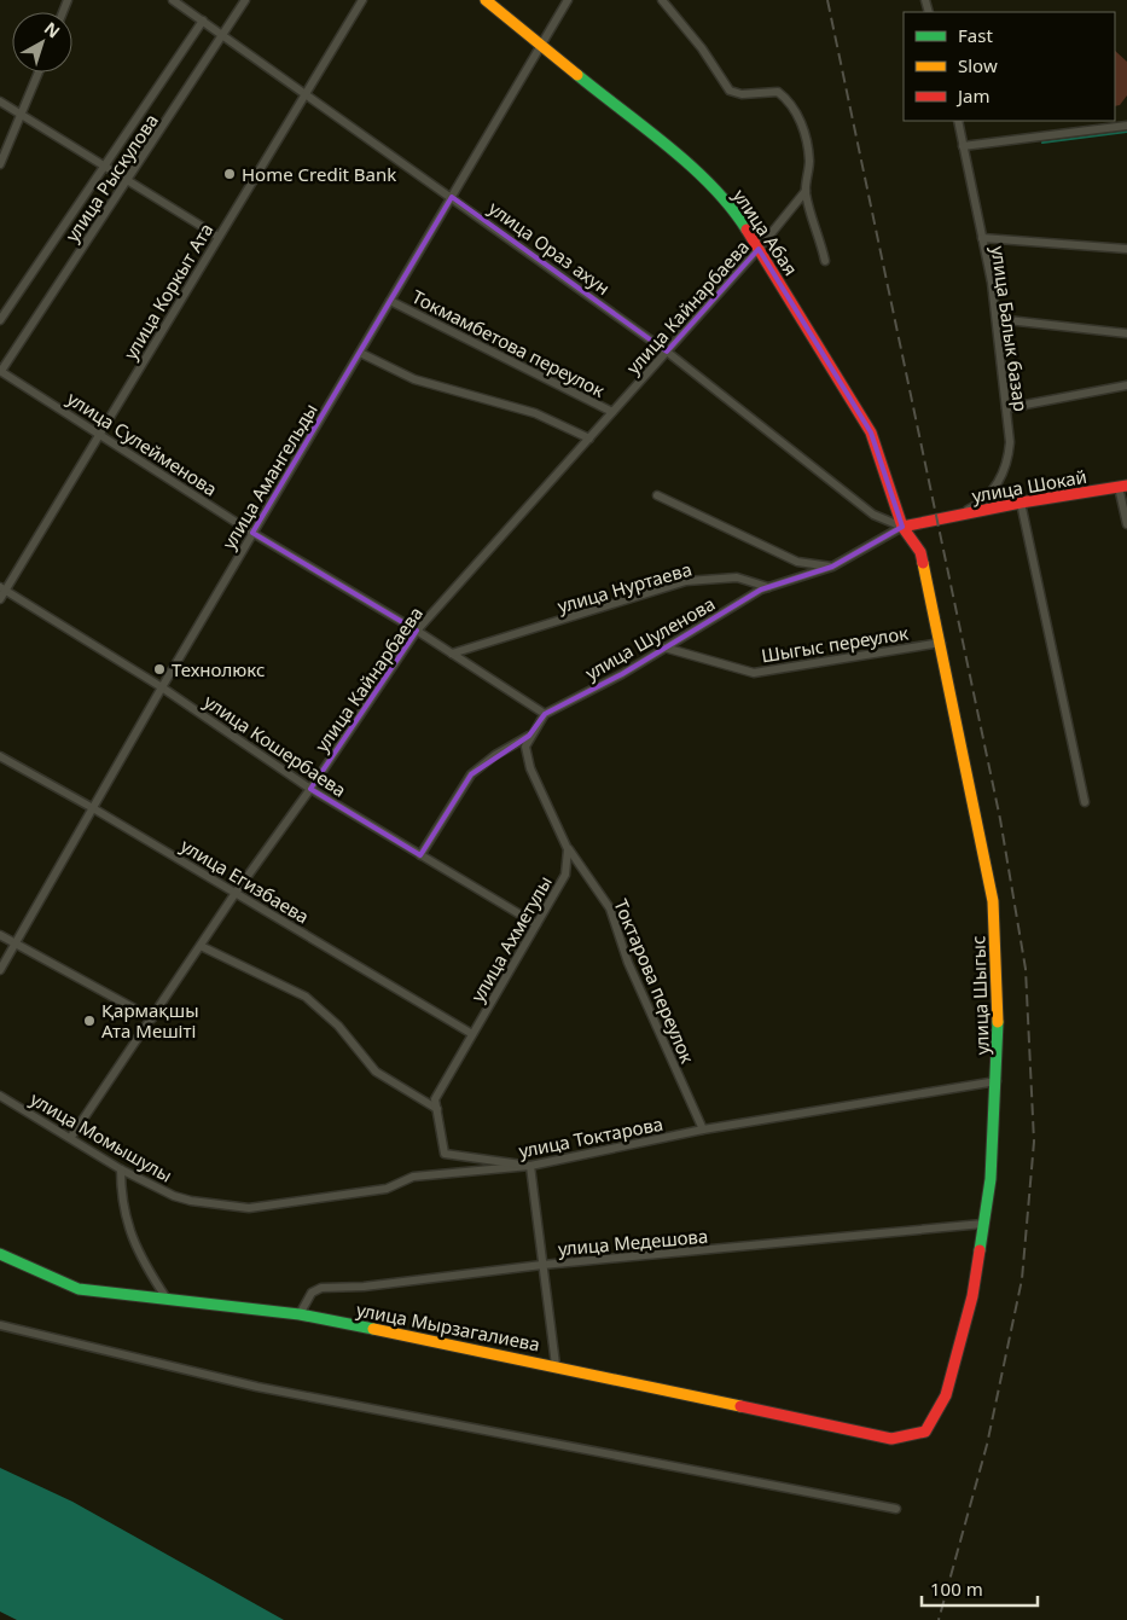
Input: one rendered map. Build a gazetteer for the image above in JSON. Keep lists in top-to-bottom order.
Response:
{
  "streets": {
    "street": [
      "улица Рыскулова",
      "улица Абая",
      "улица Ораз ахун",
      "улица Коркыт Ата",
      "улица Кайнарбаева",
      "улица Балык базар",
      "Токмамбетова переулок",
      "улица Сулейменова",
      "улица Амангельды",
      "улица Шокай",
      "улица Нуртаева",
      "улица Шуленова",
      "Шыгыс переулок",
      "улица Кошербаева",
      "улица Егизбаева",
      "улица Ахметулы",
      "Токтарова переулок",
      "улица Шыгыс",
      "улица Момышулы",
      "улица Токтарова",
      "улица Медешова",
      "улица Мырзагалиева"
    ]
  },
  "crossings": [
    ["улица Рыскулова", "улица Ораз ахун"],
    ["улица Рыскулова", "улица Сулейменова"],
    ["улица Абая", "улица Ораз ахун"],
    ["улица Абая", "улица Кайнарбаева"],
    ["улица Абая", "улица Амангельды"],
    ["улица Абая", "улица Шокай"],
    ["улица Абая", "улица Шыгыс"],
    ["улица Ораз ахун", "улица Коркыт Ата"],
    ["улица Ораз ахун", "улица Кайнарбаева"],
    ["улица Ораз ахун", "улица Амангельды"],
    ["улица Ораз ахун", "улица Шокай"],
    ["улица Ораз ахун", "улица Шыгыс"],
    ["улица Коркыт Ата", "улица Сулейменова"],
    ["улица Коркыт Ата", "улица Кошербаева"],
    ["улица Кайнарбаева", "Токмамбетова переулок"],
    ["улица Кайнарбаева", "улица Сулейменова"],
    ["улица Кайнарбаева", "улица Кошербаева"],
    ["улица Кайнарбаева", "улица Егизбаева"],
    ["улица Кайнарбаева", "улица Момышулы"],
    ["улица Балык базар", "улица Шокай"],
    ["Токмамбетова переулок", "улица Амангельды"],
    ["улица Сулейменова", "улица Амангельды"],
    ["улица Сулейменова", "улица Нуртаева"],
    ["улица Сулейменова", "улица Шуленова"],
    ["улица Амангельды", "улица Кошербаева"],
    ["улица Амангельды", "улица Егизбаева"],
    ["улица Шокай", "улица Шыгыс"],
    ["улица Нуртаева", "улица Шуленова"],
    ["улица Шуленова", "Шыгыс переулок"],
    ["Шыгыс переулок", "улица Шыгыс"],
    ["улица Кошербаева", "улица Ахметулы"],
    ["улица Егизбаева", "улица Ахметулы"],
    ["улица Ахметулы", "Токтарова переулок"],
    ["улица Ахметулы", "улица Токтарова"],
    ["Токтарова переулок", "улица Токтарова"],
    ["улица Шыгыс", "улица Токтарова"],
    ["улица Шыгыс", "улица Медешова"],
    ["улица Шыгыс", "улица Мырзагалиева"],
    ["улица Момышулы", "улица Токтарова"],
    ["улица Медешова", "улица Мырзагалиева"]
  ],
  "places": ["Home Credit Bank", "Технолюкс", "Қармақшы Ата Мешіті"],
  "legend": ["Fast", "Slow", "Jam"],
  "scale_bar": "100 m",
  "north": "top right"
}
